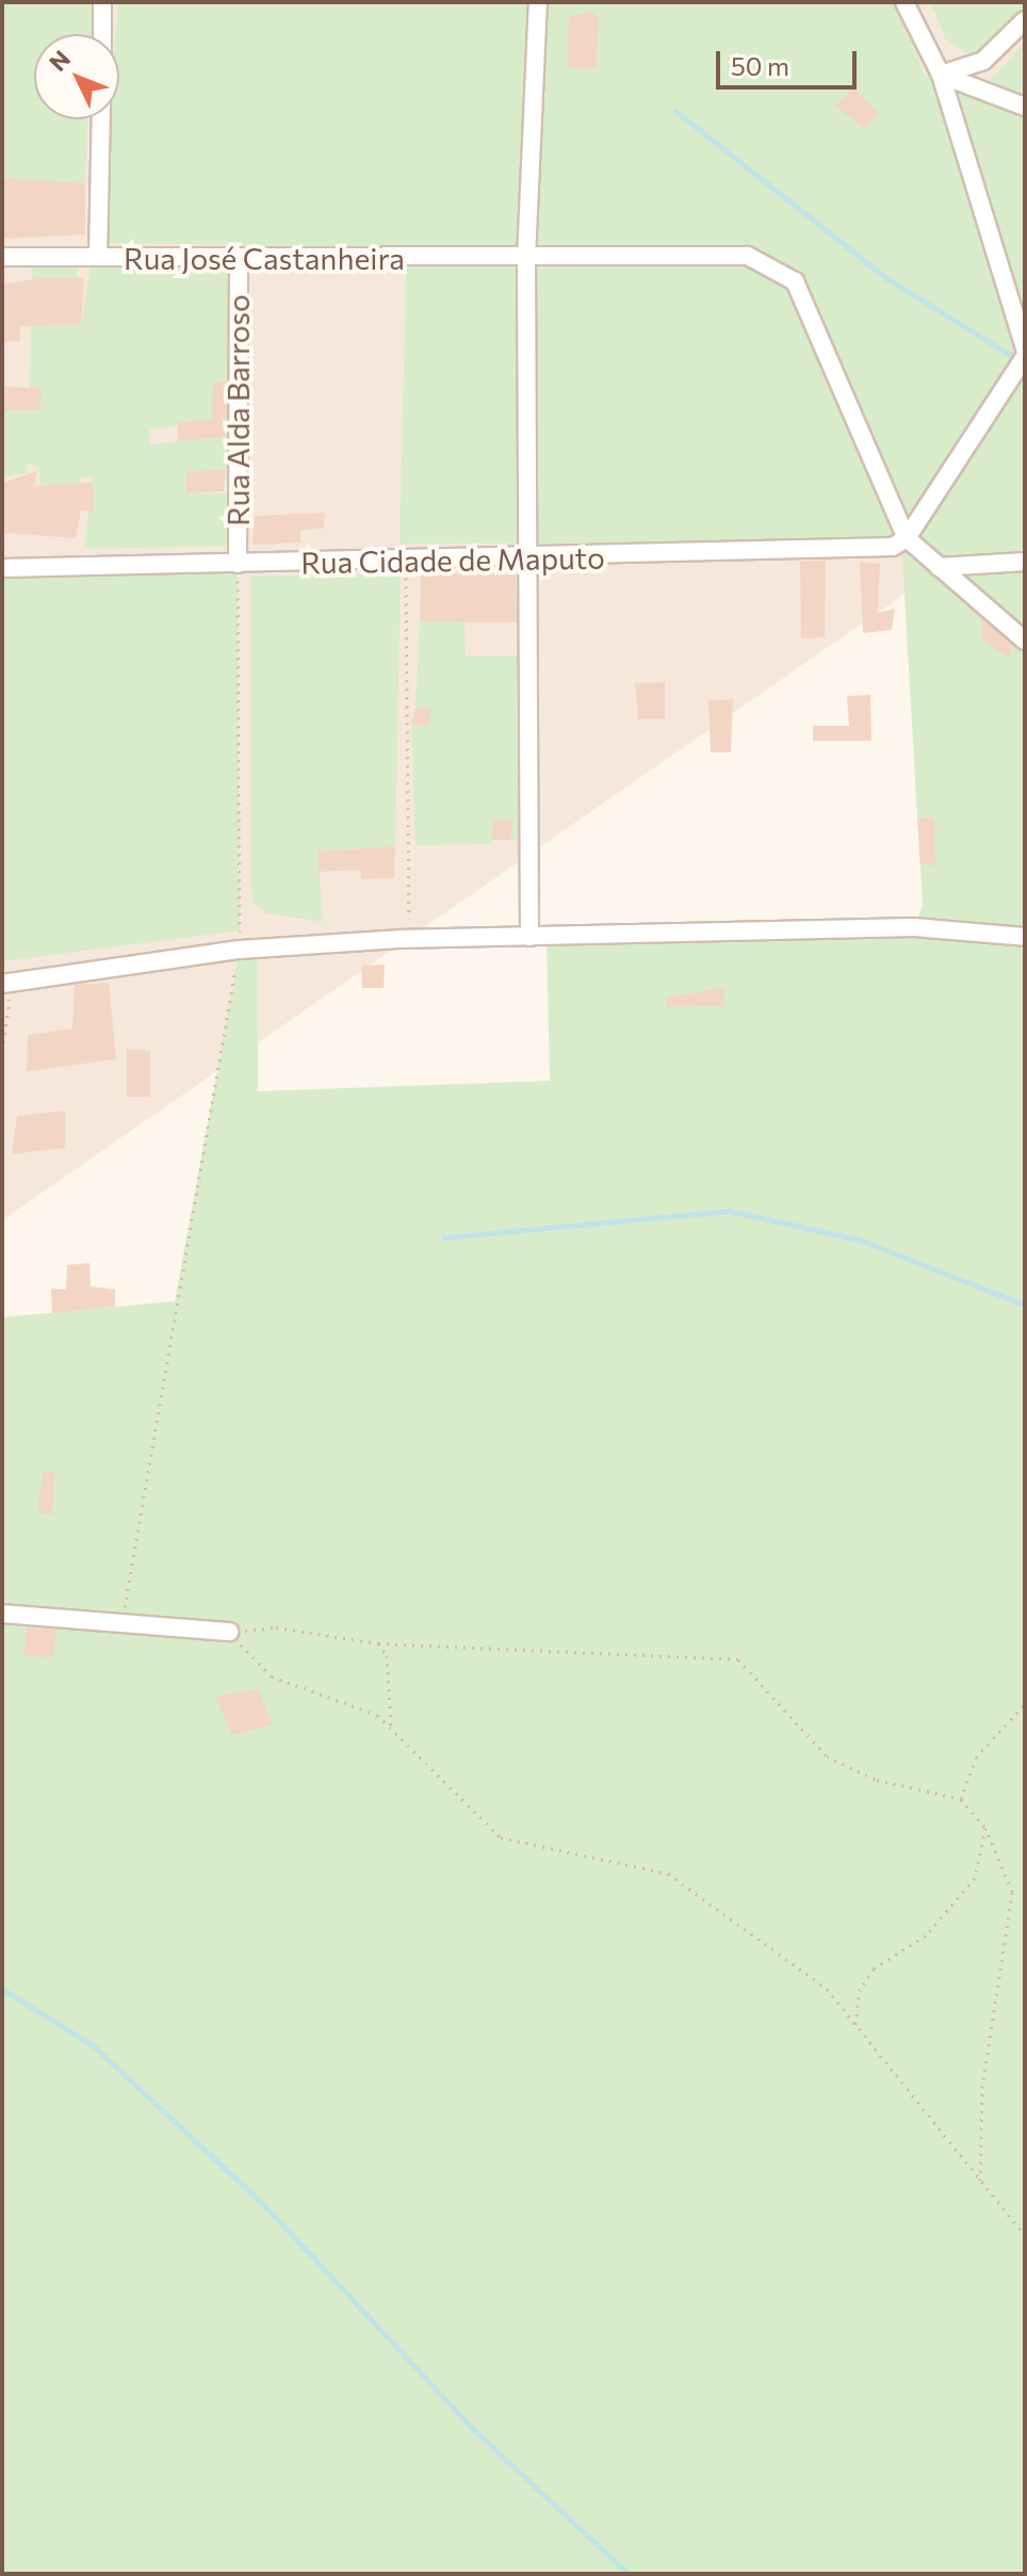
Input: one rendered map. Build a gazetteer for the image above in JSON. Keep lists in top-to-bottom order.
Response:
{
  "streets": {
    "street": ["Rua José Castanheira", "Rua Alda Barroso", "Rua Cidade de Maputo"]
  },
  "crossings": [
    ["Rua José Castanheira", "Rua Alda Barroso"],
    ["Rua José Castanheira", "Rua Cidade de Maputo"],
    ["Rua Alda Barroso", "Rua Cidade de Maputo"]
  ],
  "scale_bar": "50 m",
  "north": "top left"
}
